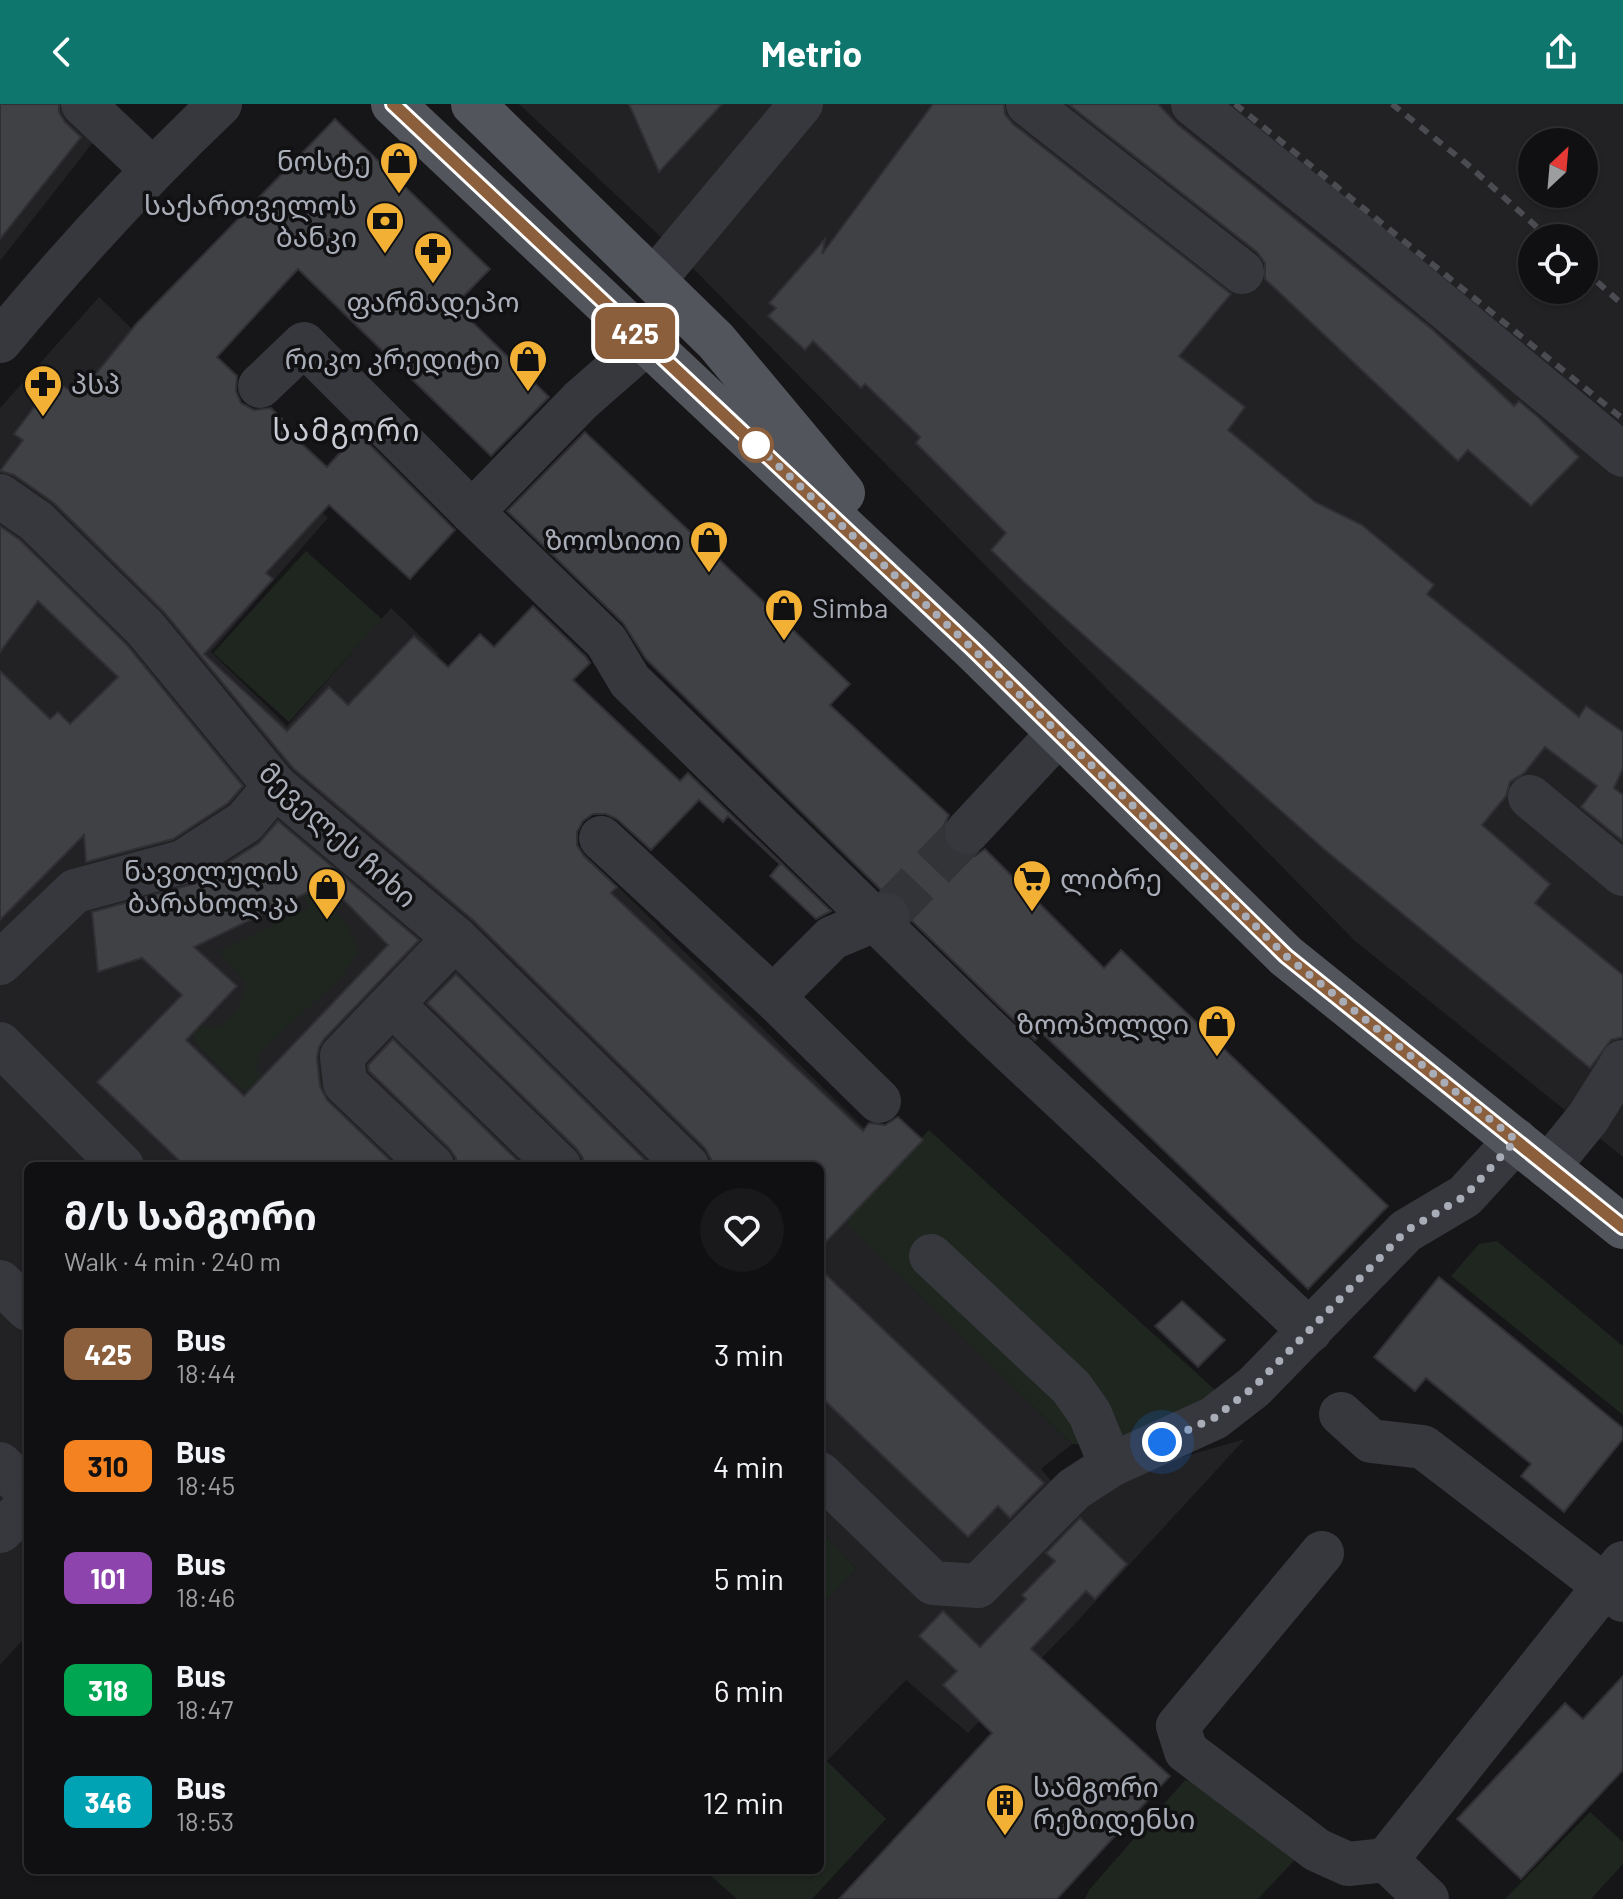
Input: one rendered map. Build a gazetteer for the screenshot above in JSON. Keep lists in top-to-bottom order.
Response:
{
  "streets": {
    "street": ["მეველეს ჩიხი"]
  },
  "districts": ["სამგორი"],
  "places": {
    "shop": [
      "ნოსტე",
      "რიკო კრედიტი",
      "ზოოსითი",
      "Simba",
      "ნავთლუღის ბარახოლკა",
      "ზოოპოლდი"
    ],
    "bank": ["საქართველოს ბანკი"],
    "pharmacy": ["ფარმადეპო", "პსპ"],
    "supermarket": ["ლიბრე"],
    "building": ["სამგორი რეზიდენსი"]
  },
  "lines": ["bus line 425"],
  "north": "top right",
  "page": {
    "header": "Metrio",
    "on_map": "425",
    "heading": ["მ/ს სამგორი", "Walk · 4 min · 240 m"],
    "list": [
      {
        "mark": "425",
        "name": "Bus",
        "note": "18:44",
        "value": "3 min"
      },
      {
        "mark": "310",
        "name": "Bus",
        "note": "18:45",
        "value": "4 min"
      },
      {
        "mark": "101",
        "name": "Bus",
        "note": "18:46",
        "value": "5 min"
      },
      {
        "mark": "318",
        "name": "Bus",
        "note": "18:47",
        "value": "6 min"
      },
      {
        "mark": "346",
        "name": "Bus",
        "note": "18:53",
        "value": "12 min"
      }
    ]
  }
}
